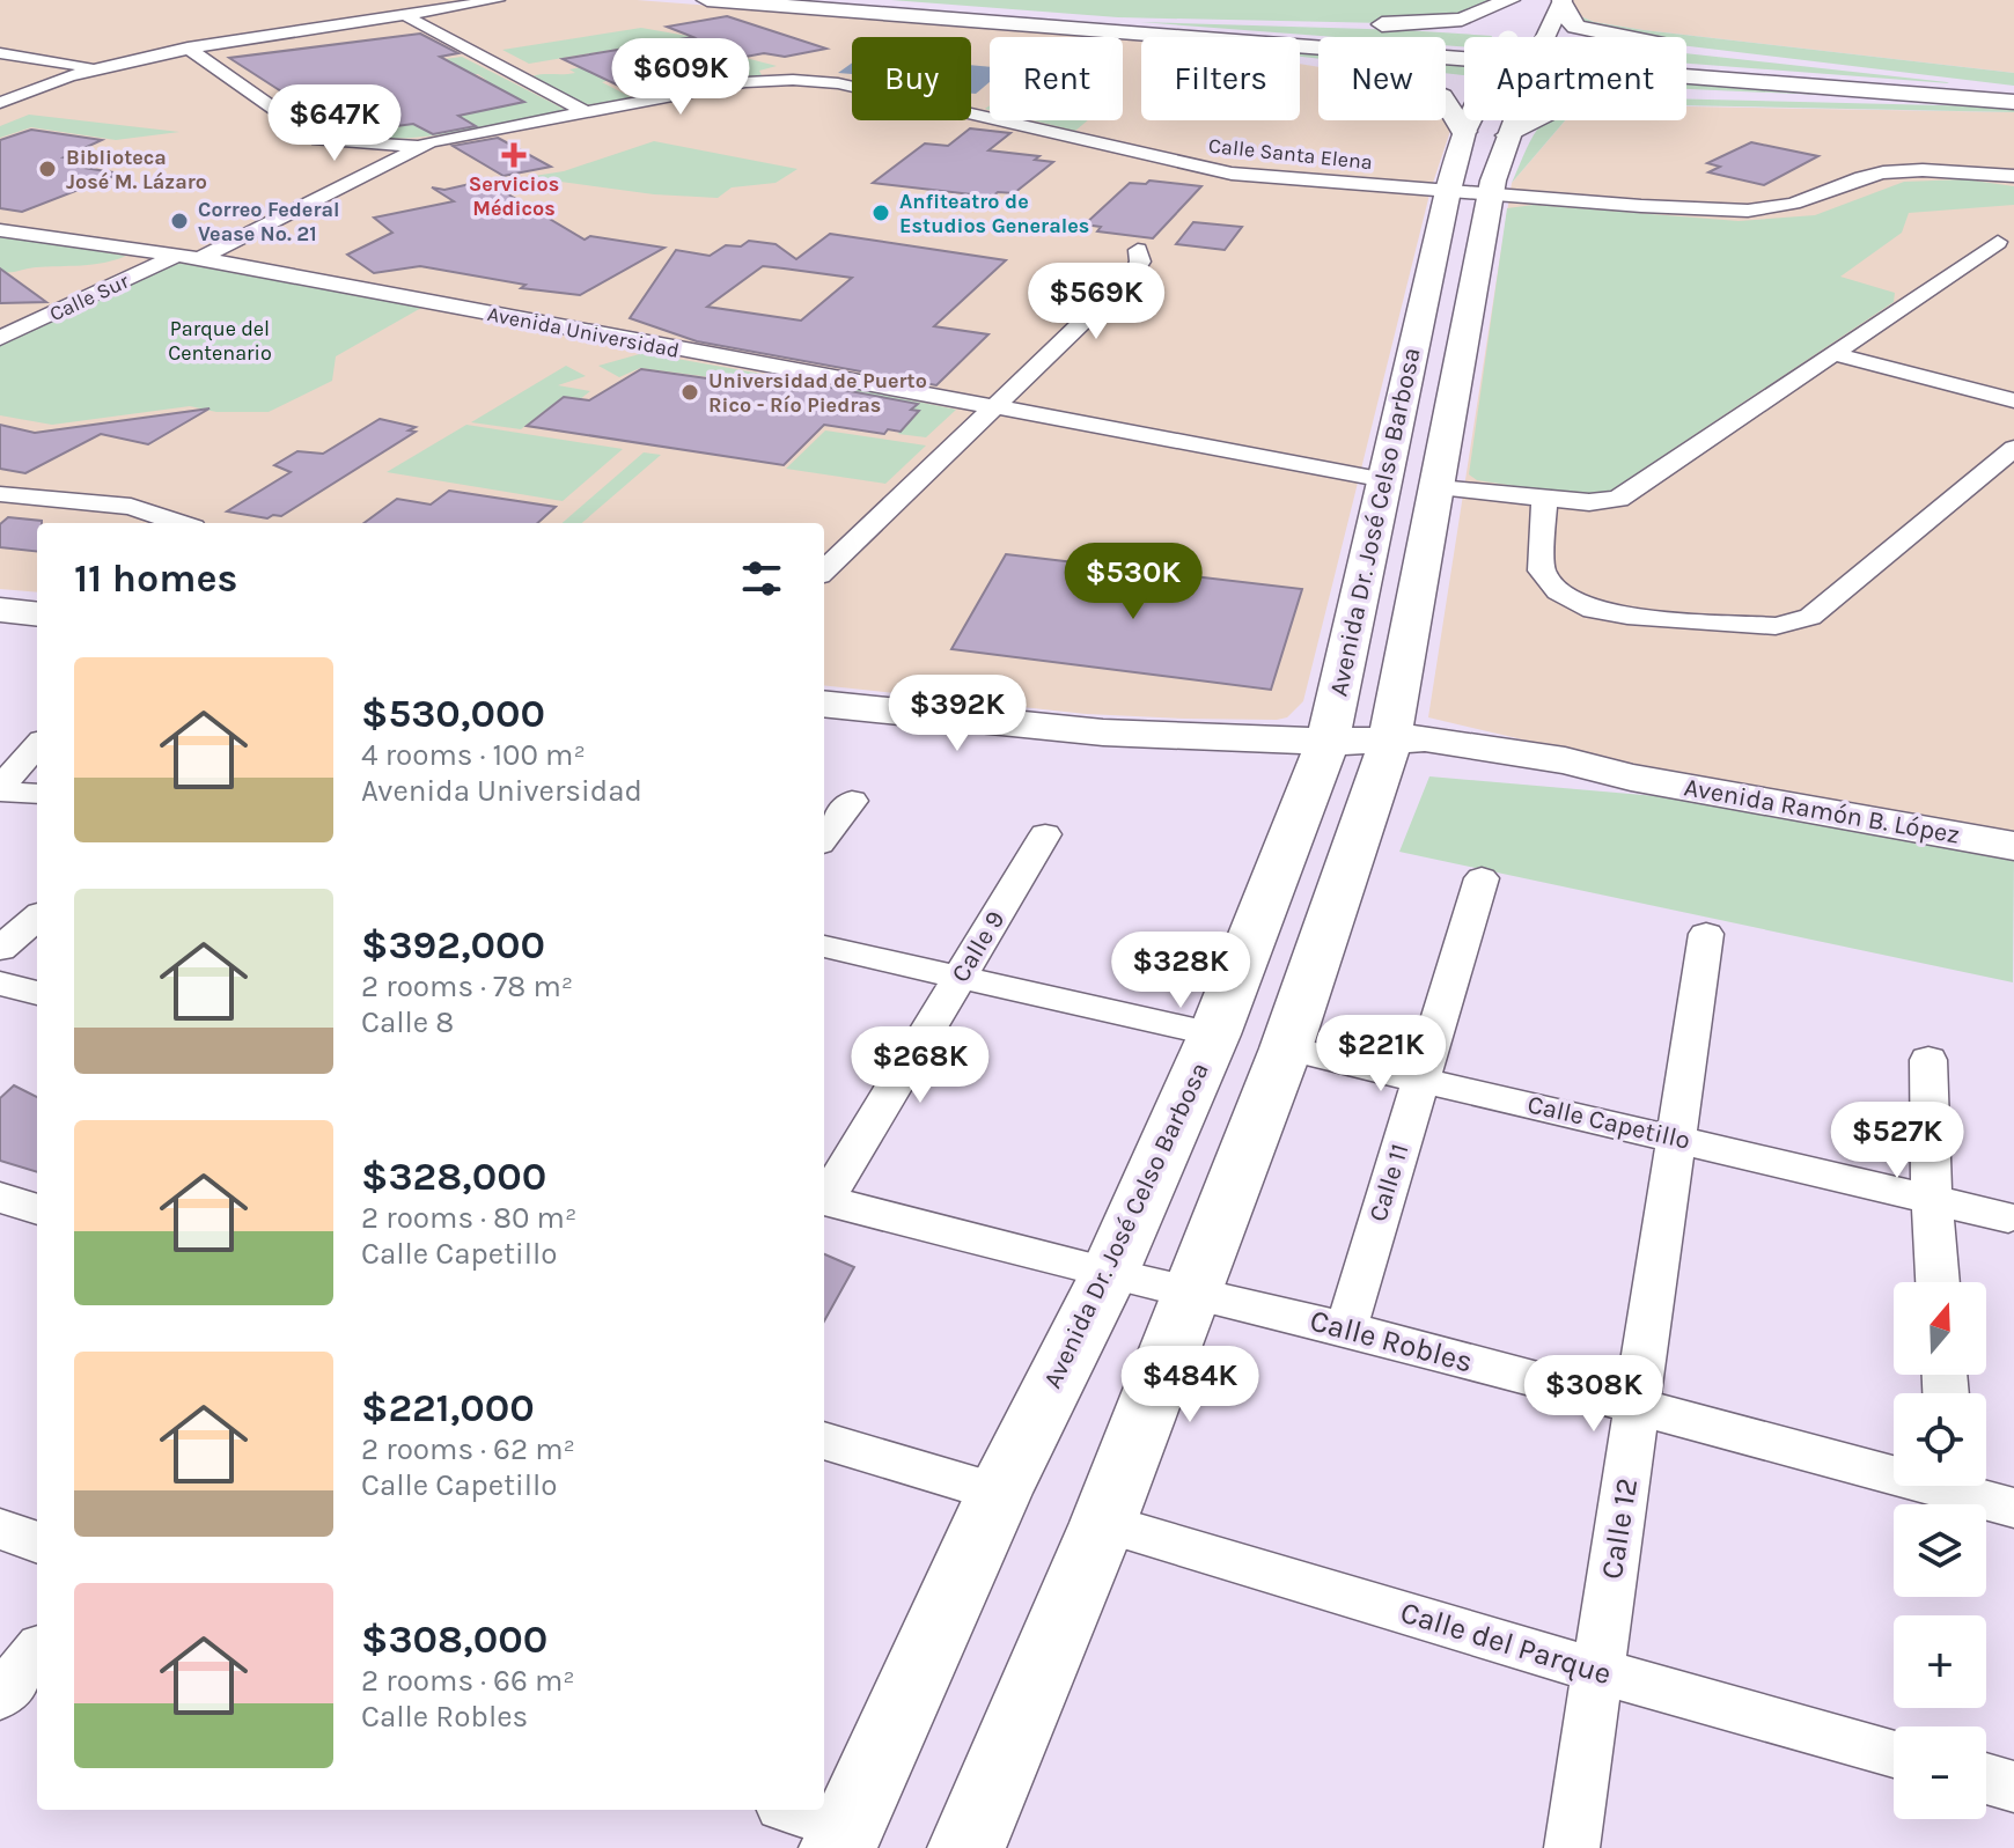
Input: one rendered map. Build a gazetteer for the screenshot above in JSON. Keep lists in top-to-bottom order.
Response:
{
  "streets": {
    "main road": ["Avenida Dr. José Celso Barbosa", "Avenida Ramón B. López"],
    "street": [
      "Calle Santa Elena",
      "Calle Sur",
      "Avenida Universidad",
      "Calle 9",
      "Calle Capetillo",
      "Calle 11",
      "Calle Robles",
      "Calle 12",
      "Calle del Parque"
    ]
  },
  "crossings": [
    ["Calle Santa Elena", "Calle Sur"],
    ["Calle Santa Elena", "Avenida Universidad"],
    ["Calle Santa Elena", "Avenida Dr. José Celso Barbosa"],
    ["Calle Sur", "Avenida Universidad"],
    ["Avenida Universidad", "Avenida Dr. José Celso Barbosa"],
    ["Avenida Dr. José Celso Barbosa", "Avenida Ramón B. López"],
    ["Avenida Dr. José Celso Barbosa", "Calle Capetillo"],
    ["Avenida Dr. José Celso Barbosa", "Calle Robles"],
    ["Avenida Dr. José Celso Barbosa", "Calle del Parque"],
    ["Calle Capetillo", "Calle 11"],
    ["Calle Capetillo", "Calle 12"],
    ["Calle 11", "Calle Robles"],
    ["Calle Robles", "Calle 12"],
    ["Calle 12", "Calle del Parque"]
  ],
  "parks": ["Parque del Centenario"],
  "places": {
    "health": ["Servicios Médicos"],
    "other": [
      "Biblioteca José M. Lázaro",
      "Anfiteatro de Estudios Generales",
      "Correo Federal Vease No. 21",
      "Universidad de Puerto Rico - Río Piedras"
    ]
  },
  "north": "top",
  "page": {
    "chip": [
      "Buy",
      "Rent",
      "Filters",
      "New",
      "Apartment"
    ],
    "price": [
      "$609K",
      "$647K",
      "$569K",
      "$530K",
      "$392K",
      "$328K",
      "$221K",
      "$268K",
      "$527K",
      "$484K",
      "$308K"
    ],
    "heading": "11 homes",
    "list": [
      {
        "name": "$530,000",
        "note": "4 rooms · 100 m² · Avenida Universidad"
      },
      {
        "name": "$392,000",
        "note": "2 rooms · 78 m² · Calle 8"
      },
      {
        "name": "$328,000",
        "note": "2 rooms · 80 m² · Calle Capetillo"
      },
      {
        "name": "$221,000",
        "note": "2 rooms · 62 m² · Calle Capetillo"
      },
      {
        "name": "$308,000",
        "note": "2 rooms · 66 m² · Calle Robles"
      }
    ],
    "map_buttons": ["+", "−"]
  }
}
